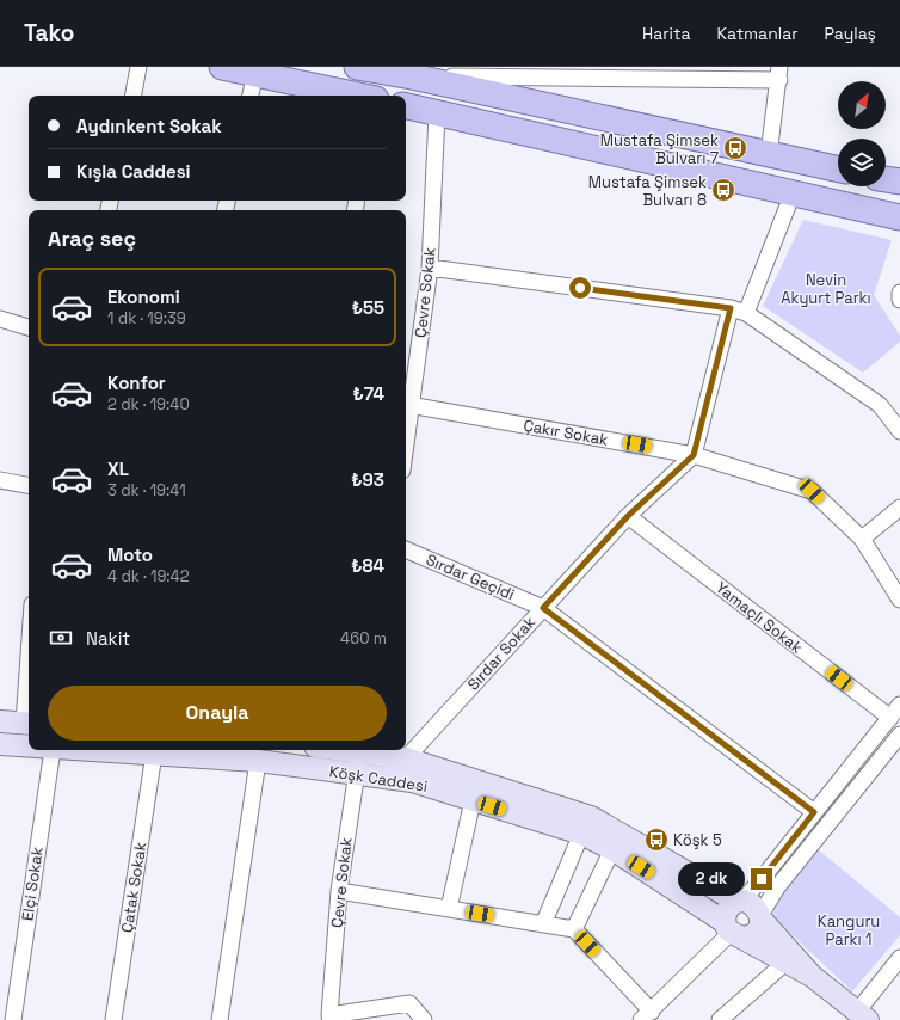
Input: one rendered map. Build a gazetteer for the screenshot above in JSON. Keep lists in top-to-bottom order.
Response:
{
  "streets": {
    "street": [
      "Çevre Sokak",
      "Çakır Sokak",
      "Sırdar Geçidi",
      "Yamaçlı Sokak",
      "Sırdar Sokak",
      "Köşk Caddesi",
      "Elçi Sokak",
      "Çatak Sokak"
    ]
  },
  "crossings": [
    ["Çevre Sokak", "Çakır Sokak"],
    ["Çevre Sokak", "Köşk Caddesi"],
    ["Çakır Sokak", "Sırdar Sokak"],
    ["Sırdar Geçidi", "Sırdar Sokak"],
    ["Yamaçlı Sokak", "Sırdar Sokak"],
    ["Sırdar Sokak", "Köşk Caddesi"],
    ["Köşk Caddesi", "Çatak Sokak"]
  ],
  "parks": ["Nevin Akyurt Parkı", "Kanguru Parkı 1"],
  "places": {
    "bus stop": ["Mustafa Şimsek Bulvarı 7", "Mustafa Şimsek Bulvarı 8", "Köşk 5"]
  },
  "north": "top right",
  "page": {
    "header": "Tako",
    "nav": ["Harita", "Katmanlar", "Paylaş"],
    "banner": ["Aydınkent Sokak", "Kışla Caddesi"],
    "heading": "Araç seç",
    "list": [
      {
        "name": "Ekonomi",
        "note": "1 dk · 19:39",
        "value": "₺55"
      },
      {
        "name": "Konfor",
        "note": "2 dk · 19:40",
        "value": "₺74"
      },
      {
        "name": "XL",
        "note": "3 dk · 19:41",
        "value": "₺93"
      },
      {
        "name": "Moto",
        "note": "4 dk · 19:42",
        "value": "₺84"
      }
    ],
    "pay": ["Nakit", "460 m"],
    "buttons": "Onayla",
    "bubble": "2 dk"
  }
}
